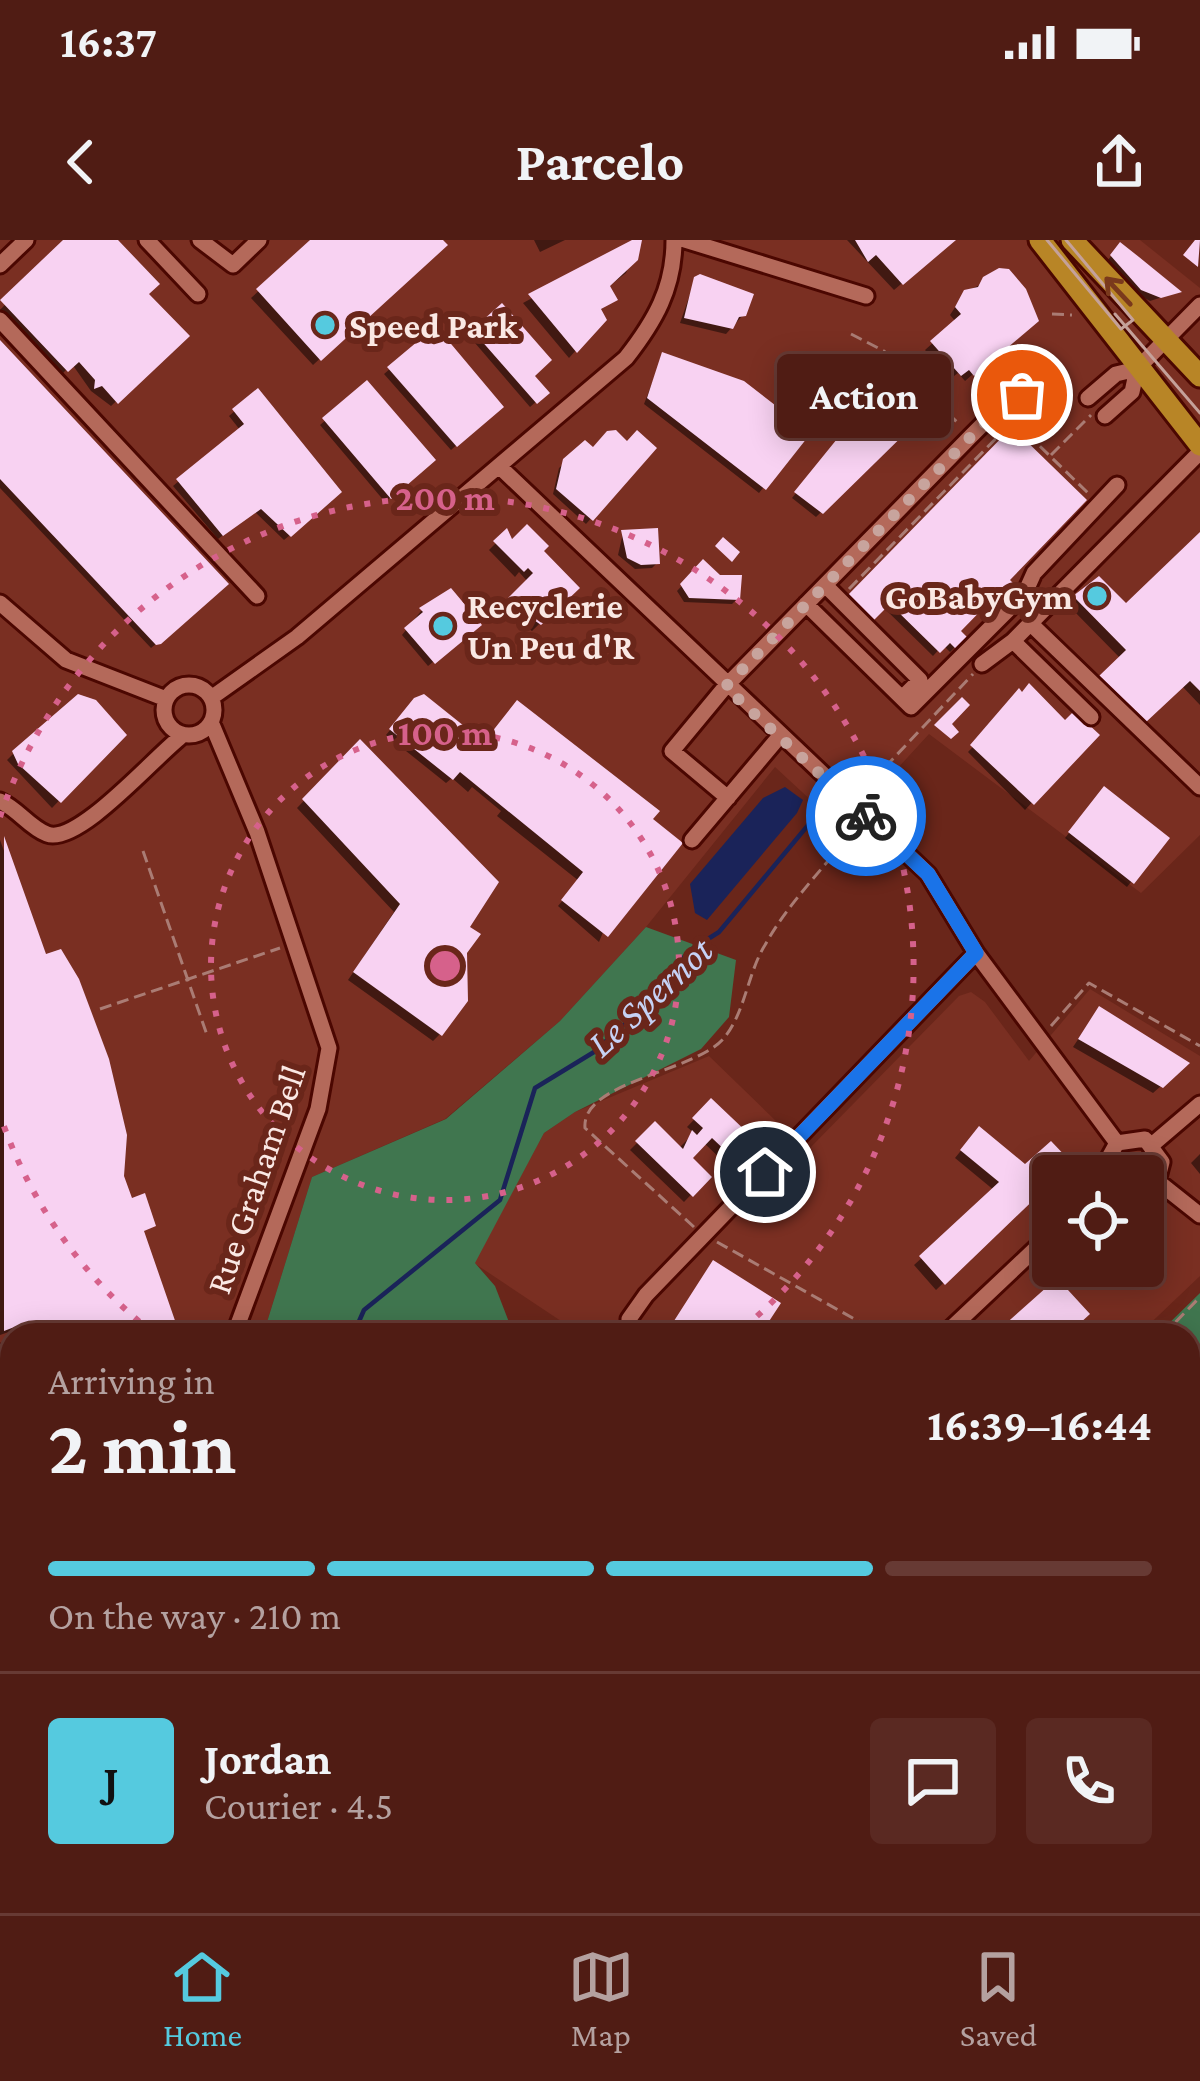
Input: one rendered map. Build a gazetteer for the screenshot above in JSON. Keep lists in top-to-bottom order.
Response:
{
  "streets": {
    "street": ["Rue Graham Bell"]
  },
  "water": ["Le Spernot"],
  "places": [
    "Speed Park",
    "Action",
    "GoBabyGym",
    "Recyclerie Un Peu d'R"
  ],
  "page": {
    "status": "16:37",
    "header": "Parcelo",
    "bubble": "Action",
    "heading": ["2 min", "Arriving in", "16:39–16:44"],
    "panel": ["Jordan", "Courier · 4.5"],
    "bar": "On the way · 210 m",
    "round": "J",
    "tabs": ["Home", "Map", "Saved"]
  },
  "rings": ["200 m", "100 m"]
}
